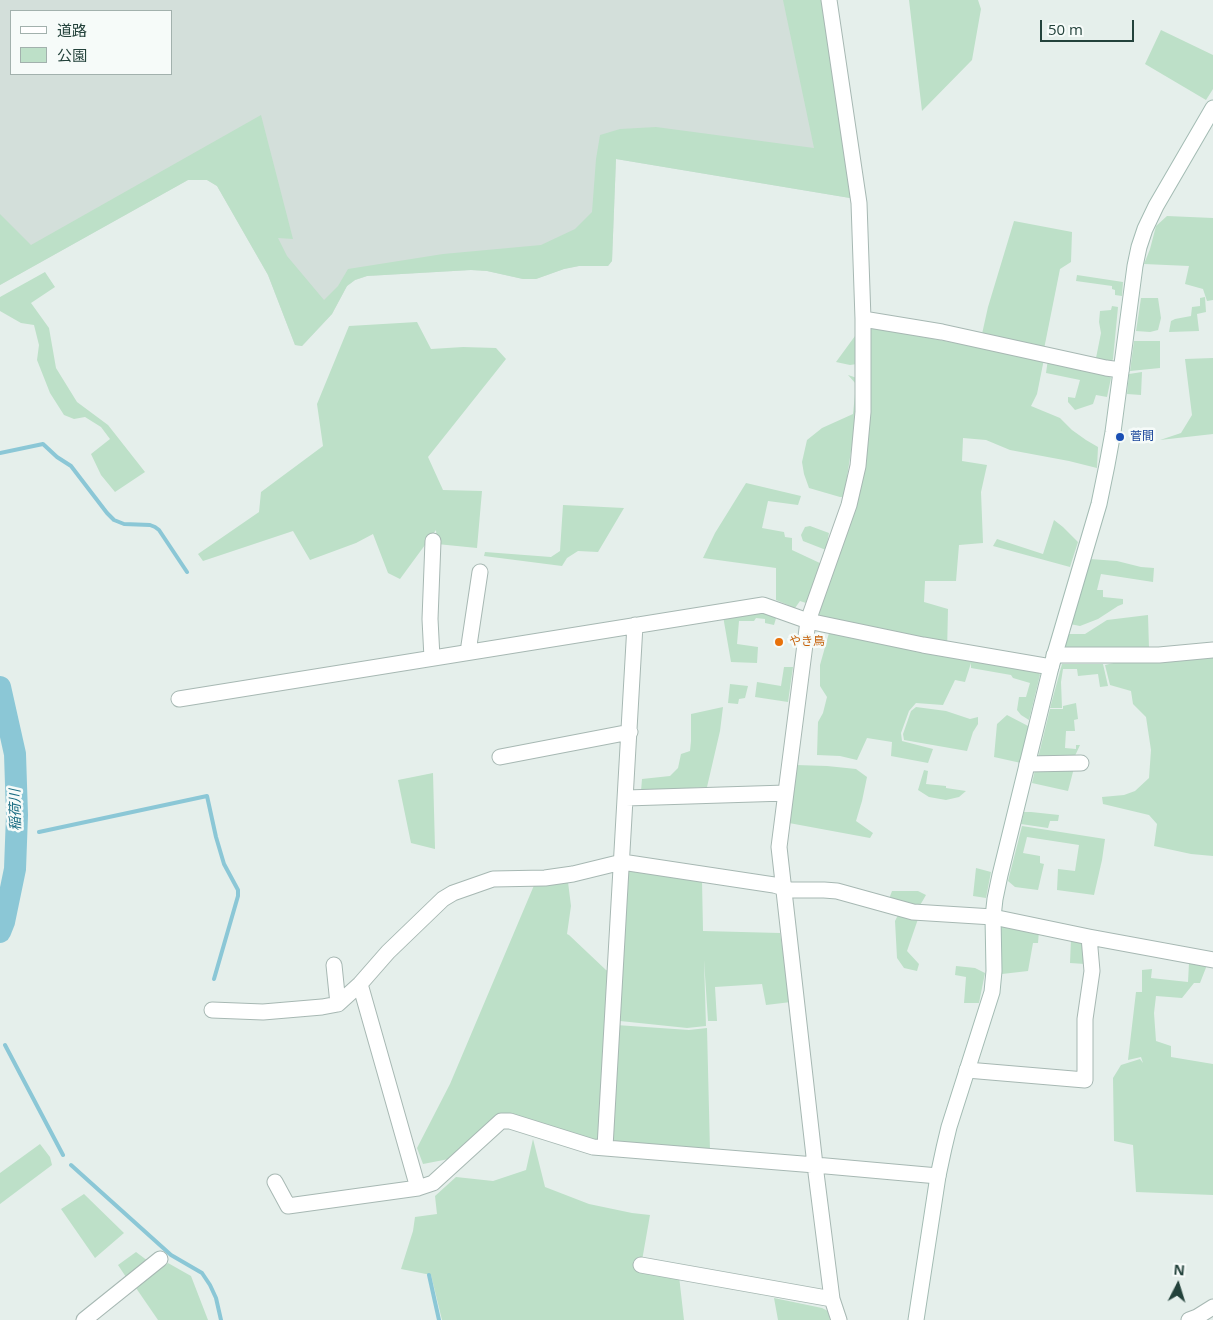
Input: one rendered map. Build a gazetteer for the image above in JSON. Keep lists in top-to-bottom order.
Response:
{
  "water": ["稲荷川"],
  "places": ["菅間", "やき鳥"],
  "legend": ["道路", "公園"],
  "scale_bar": "50 m",
  "north": "top"
}
